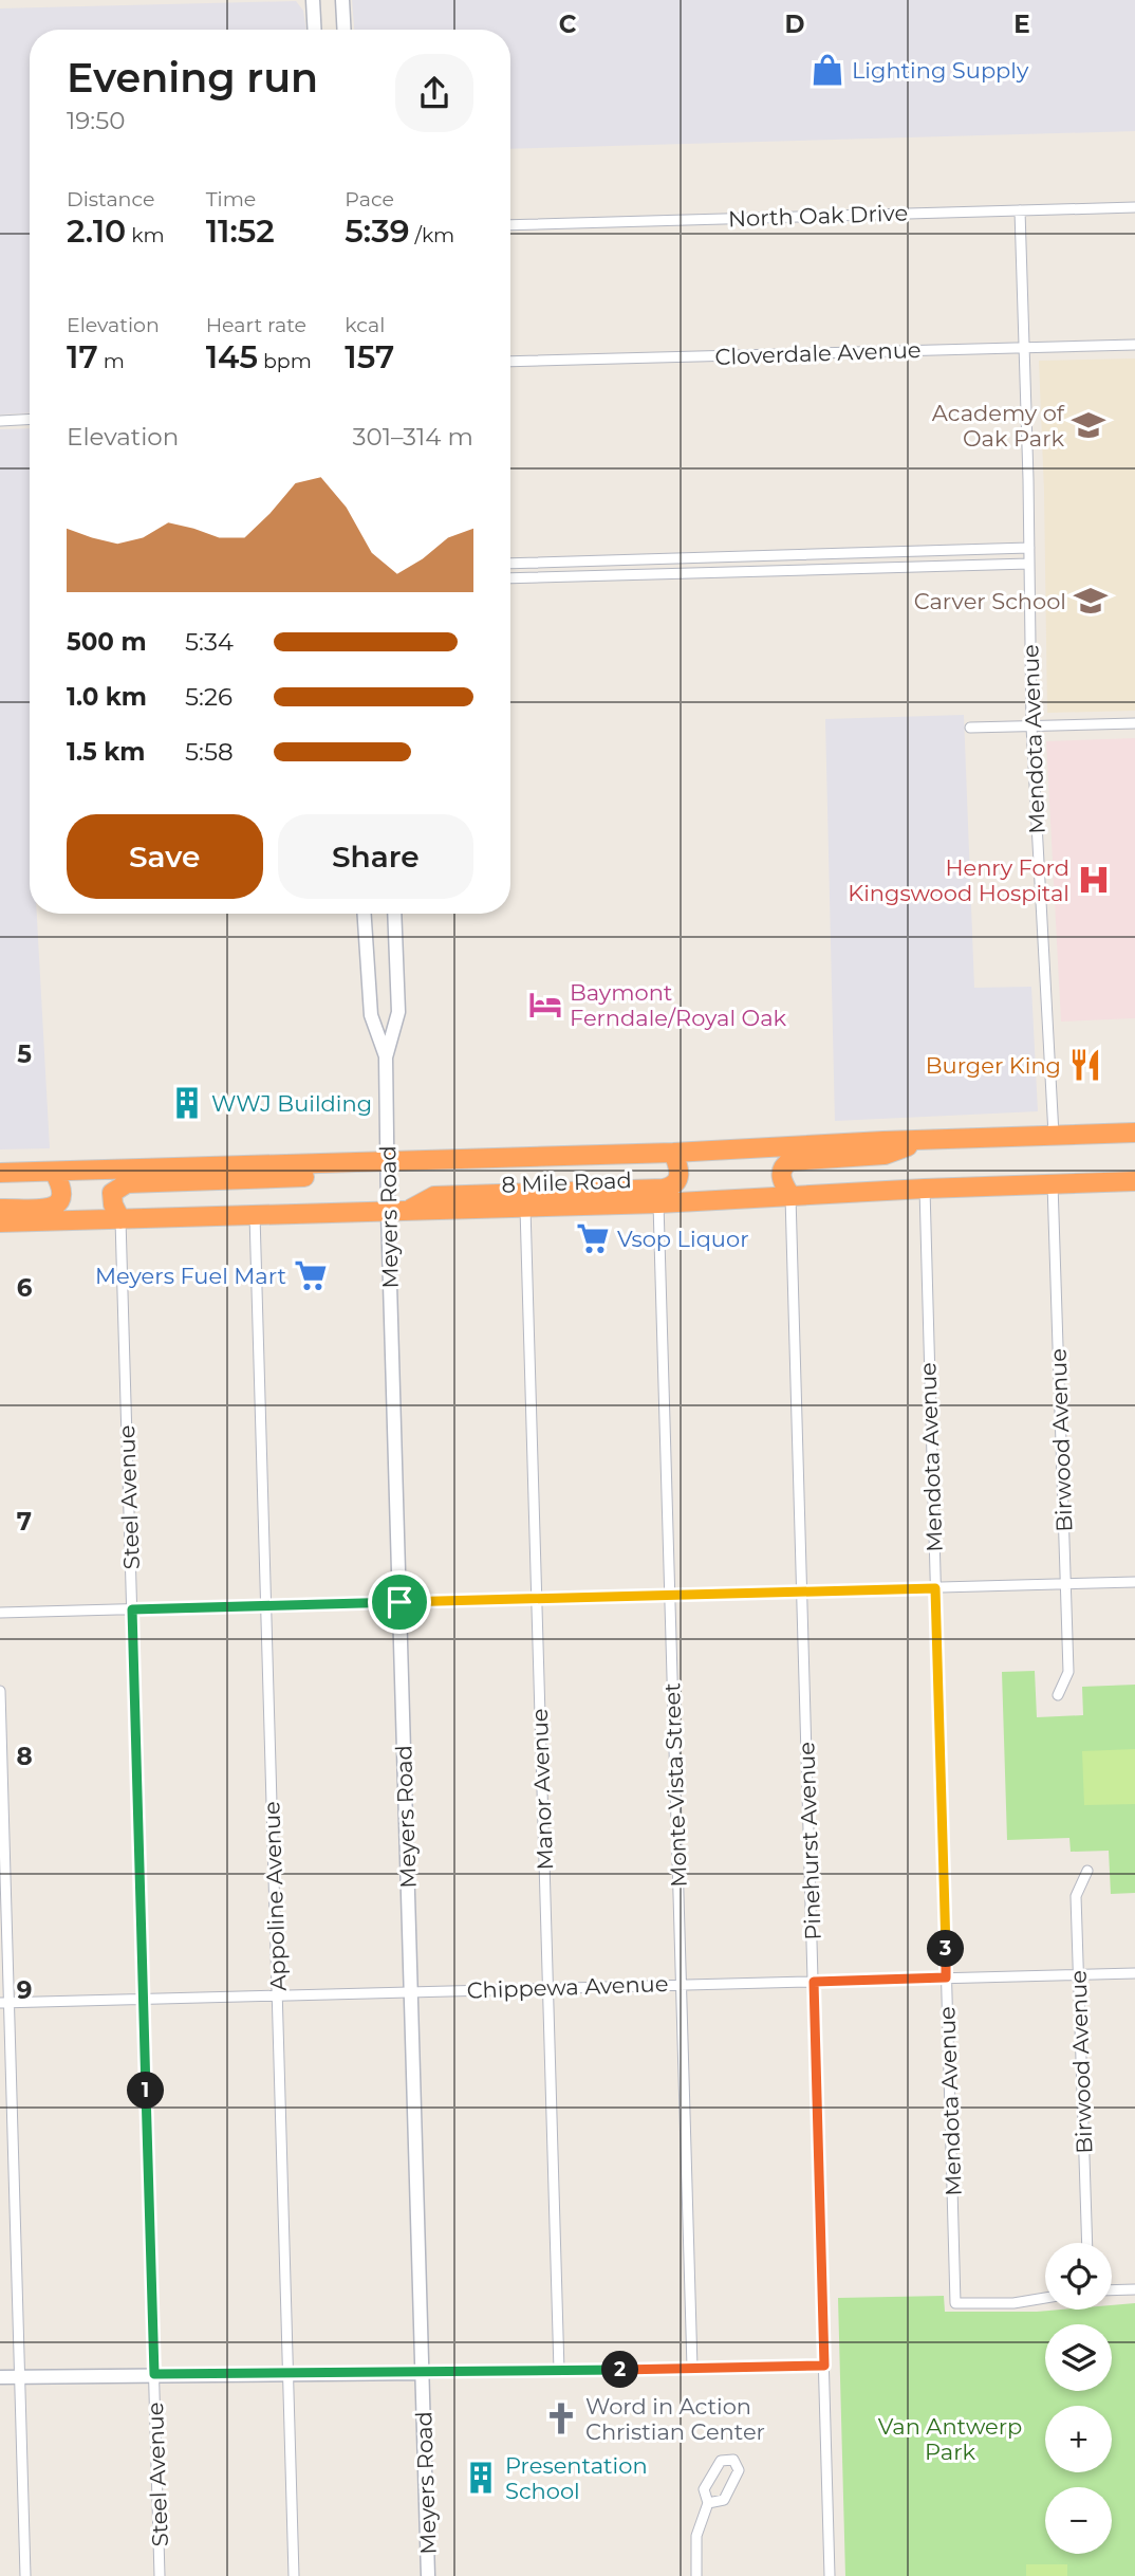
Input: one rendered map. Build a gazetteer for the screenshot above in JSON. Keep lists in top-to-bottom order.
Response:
{
  "streets": {
    "highway": ["8 Mile Road"],
    "street": [
      "North Oak Drive",
      "Cloverdale Avenue",
      "Mendota Avenue",
      "Meyers Road",
      "Birwood Avenue",
      "Steel Avenue",
      "Monte Vista Street",
      "Manor Avenue",
      "Pinehurst Avenue",
      "Appoline Avenue",
      "Chippewa Avenue"
    ]
  },
  "crossings": [
    ["North Oak Drive", "Mendota Avenue"],
    ["Cloverdale Avenue", "Mendota Avenue"],
    ["Mendota Avenue", "8 Mile Road"],
    ["Mendota Avenue", "Chippewa Avenue"],
    ["8 Mile Road", "Meyers Road"],
    ["8 Mile Road", "Birwood Avenue"],
    ["8 Mile Road", "Steel Avenue"],
    ["8 Mile Road", "Monte Vista Street"],
    ["8 Mile Road", "Manor Avenue"],
    ["8 Mile Road", "Pinehurst Avenue"],
    ["8 Mile Road", "Appoline Avenue"],
    ["Meyers Road", "Chippewa Avenue"],
    ["Birwood Avenue", "Chippewa Avenue"],
    ["Steel Avenue", "Chippewa Avenue"],
    ["Monte Vista Street", "Chippewa Avenue"],
    ["Manor Avenue", "Chippewa Avenue"],
    ["Pinehurst Avenue", "Chippewa Avenue"],
    ["Appoline Avenue", "Chippewa Avenue"]
  ],
  "parks": ["Van Antwerp Park"],
  "places": {
    "shop": ["Lighting Supply"],
    "school or university": ["Academy of Oak Park", "Carver School"],
    "hospital": ["Henry Ford Kingswood Hospital"],
    "hotel": ["Baymont Ferndale/Royal Oak"],
    "restaurant": ["Burger King"],
    "building": ["WWJ Building", "Presentation School"],
    "supermarket": ["Vsop Liquor", "Meyers Fuel Mart"],
    "church": ["Word in Action Christian Center"]
  },
  "page": {
    "heading": ["Evening run", "19:50"],
    "stats": [
      ["Distance", "2.10 km"],
      ["Time", "11:52"],
      ["Pace", "5:39 /km"],
      ["Elevation", "17 m"],
      ["Heart rate", "145 bpm"],
      ["kcal", "157"]
    ],
    "chart": ["Elevation", "301–314 m"],
    "list": [
      {
        "name": "500 m",
        "note": "5:34"
      },
      {
        "name": "1.0 km",
        "note": "5:26"
      },
      {
        "name": "1.5 km",
        "note": "5:58"
      }
    ],
    "buttons": ["Save", "Share"],
    "pins": ["3", "1", "2"],
    "map_buttons": ["+", "−"]
  },
  "grid": {
    "columns": ["C", "D", "E"],
    "rows": [
      "5",
      "6",
      "7",
      "8",
      "9"
    ]
  }
}
